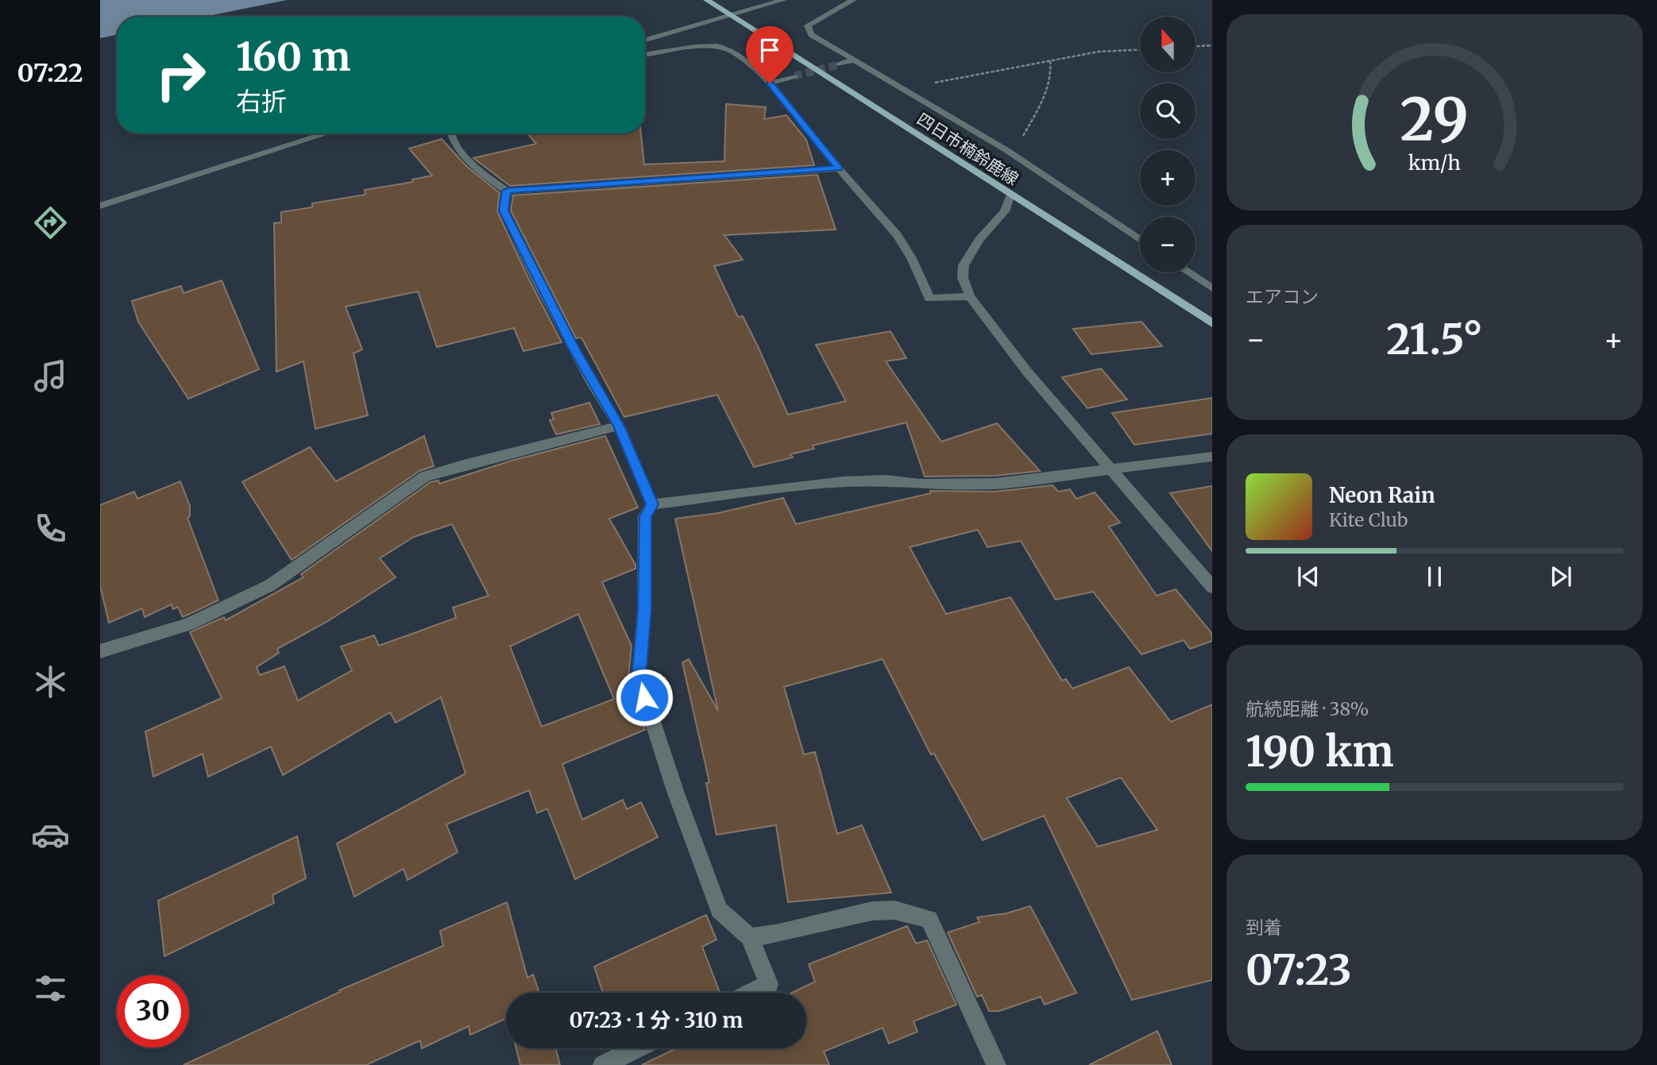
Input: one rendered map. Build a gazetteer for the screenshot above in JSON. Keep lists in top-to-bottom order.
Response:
{
  "streets": {
    "main road": ["四日市楠鈴鹿線"]
  },
  "north": "top",
  "page": {
    "tabs": "07:22",
    "map_buttons": ["+", "−"],
    "turn": ["160 m", "右折"],
    "tile": [
      "エアコン",
      ["航続距離 · 38%", "190 km"],
      ["到着", "07:23"]
    ],
    "heat": ["−", "21.5°", "+"],
    "song": ["Neon Rain", "Kite Club"],
    "limit": "30",
    "trip": "07:23 · 1 分 · 310 m",
    "gauge": ["29", "km/h"]
  }
}
